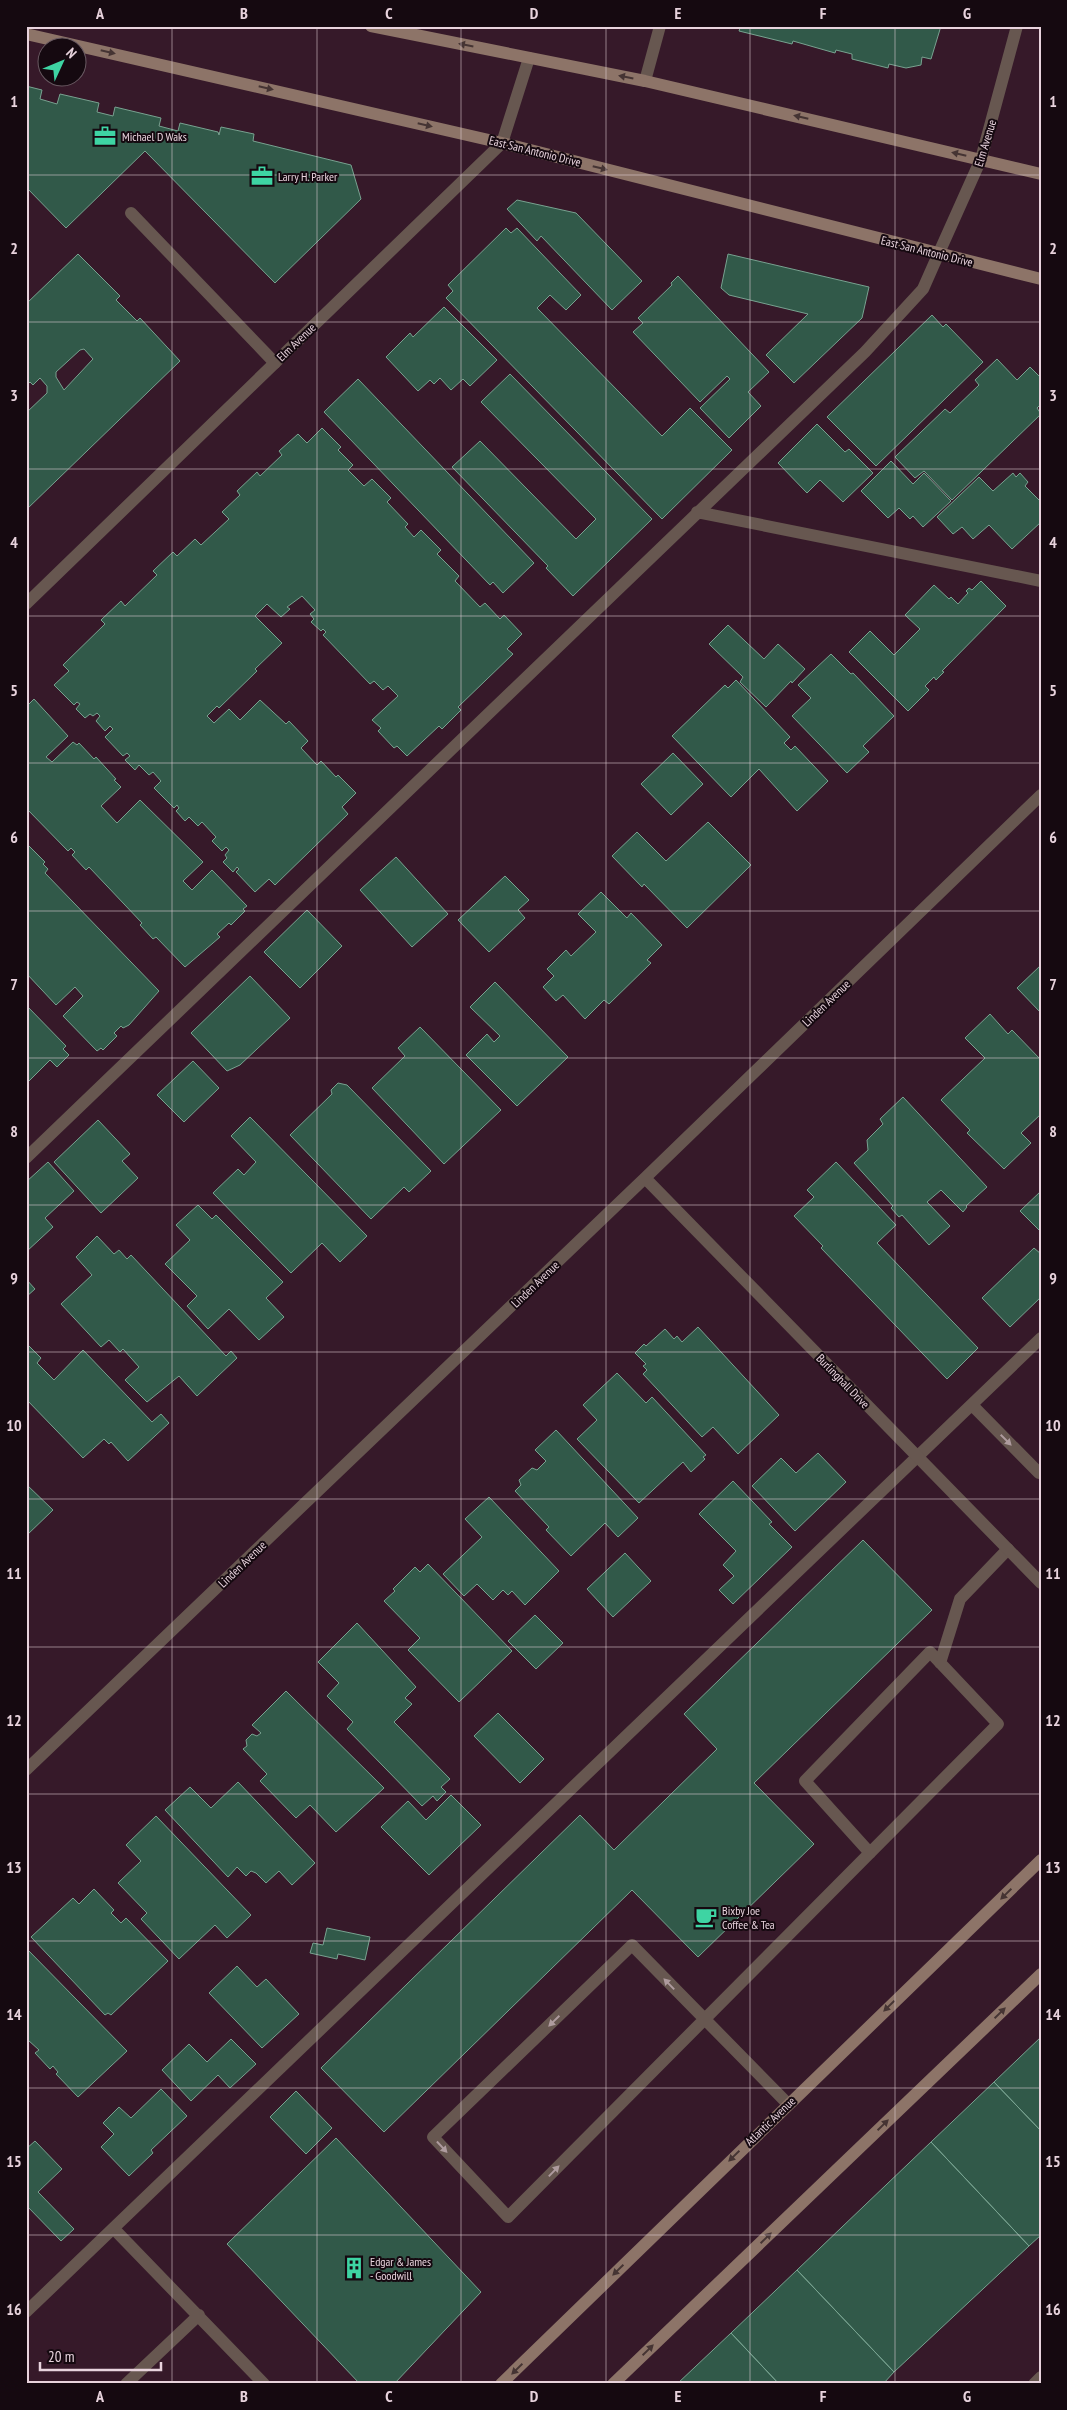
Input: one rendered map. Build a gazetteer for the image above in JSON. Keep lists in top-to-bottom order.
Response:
{
  "streets": {
    "main road": ["East San Antonio Drive", "Atlantic Avenue"],
    "street": ["Elm Avenue", "Linden Avenue", "Burlinghall Drive"]
  },
  "crossings": [
    ["Elm Avenue", "East San Antonio Drive"],
    ["Linden Avenue", "Burlinghall Drive"]
  ],
  "places": {
    "office": ["Michael D Waks", "Larry H. Parker"],
    "cafe": ["Bixby Joe Coffee & Tea"],
    "building": ["Edgar & James - Goodwill"]
  },
  "scale_bar": "20 m",
  "north": "top right",
  "grid": {
    "columns": [
      "A",
      "B",
      "C",
      "D",
      "E",
      "F",
      "G"
    ],
    "rows": [
      "1",
      "2",
      "3",
      "4",
      "5",
      "6",
      "7",
      "8",
      "9",
      "10",
      "11",
      "12",
      "13",
      "14",
      "15",
      "16"
    ]
  }
}
